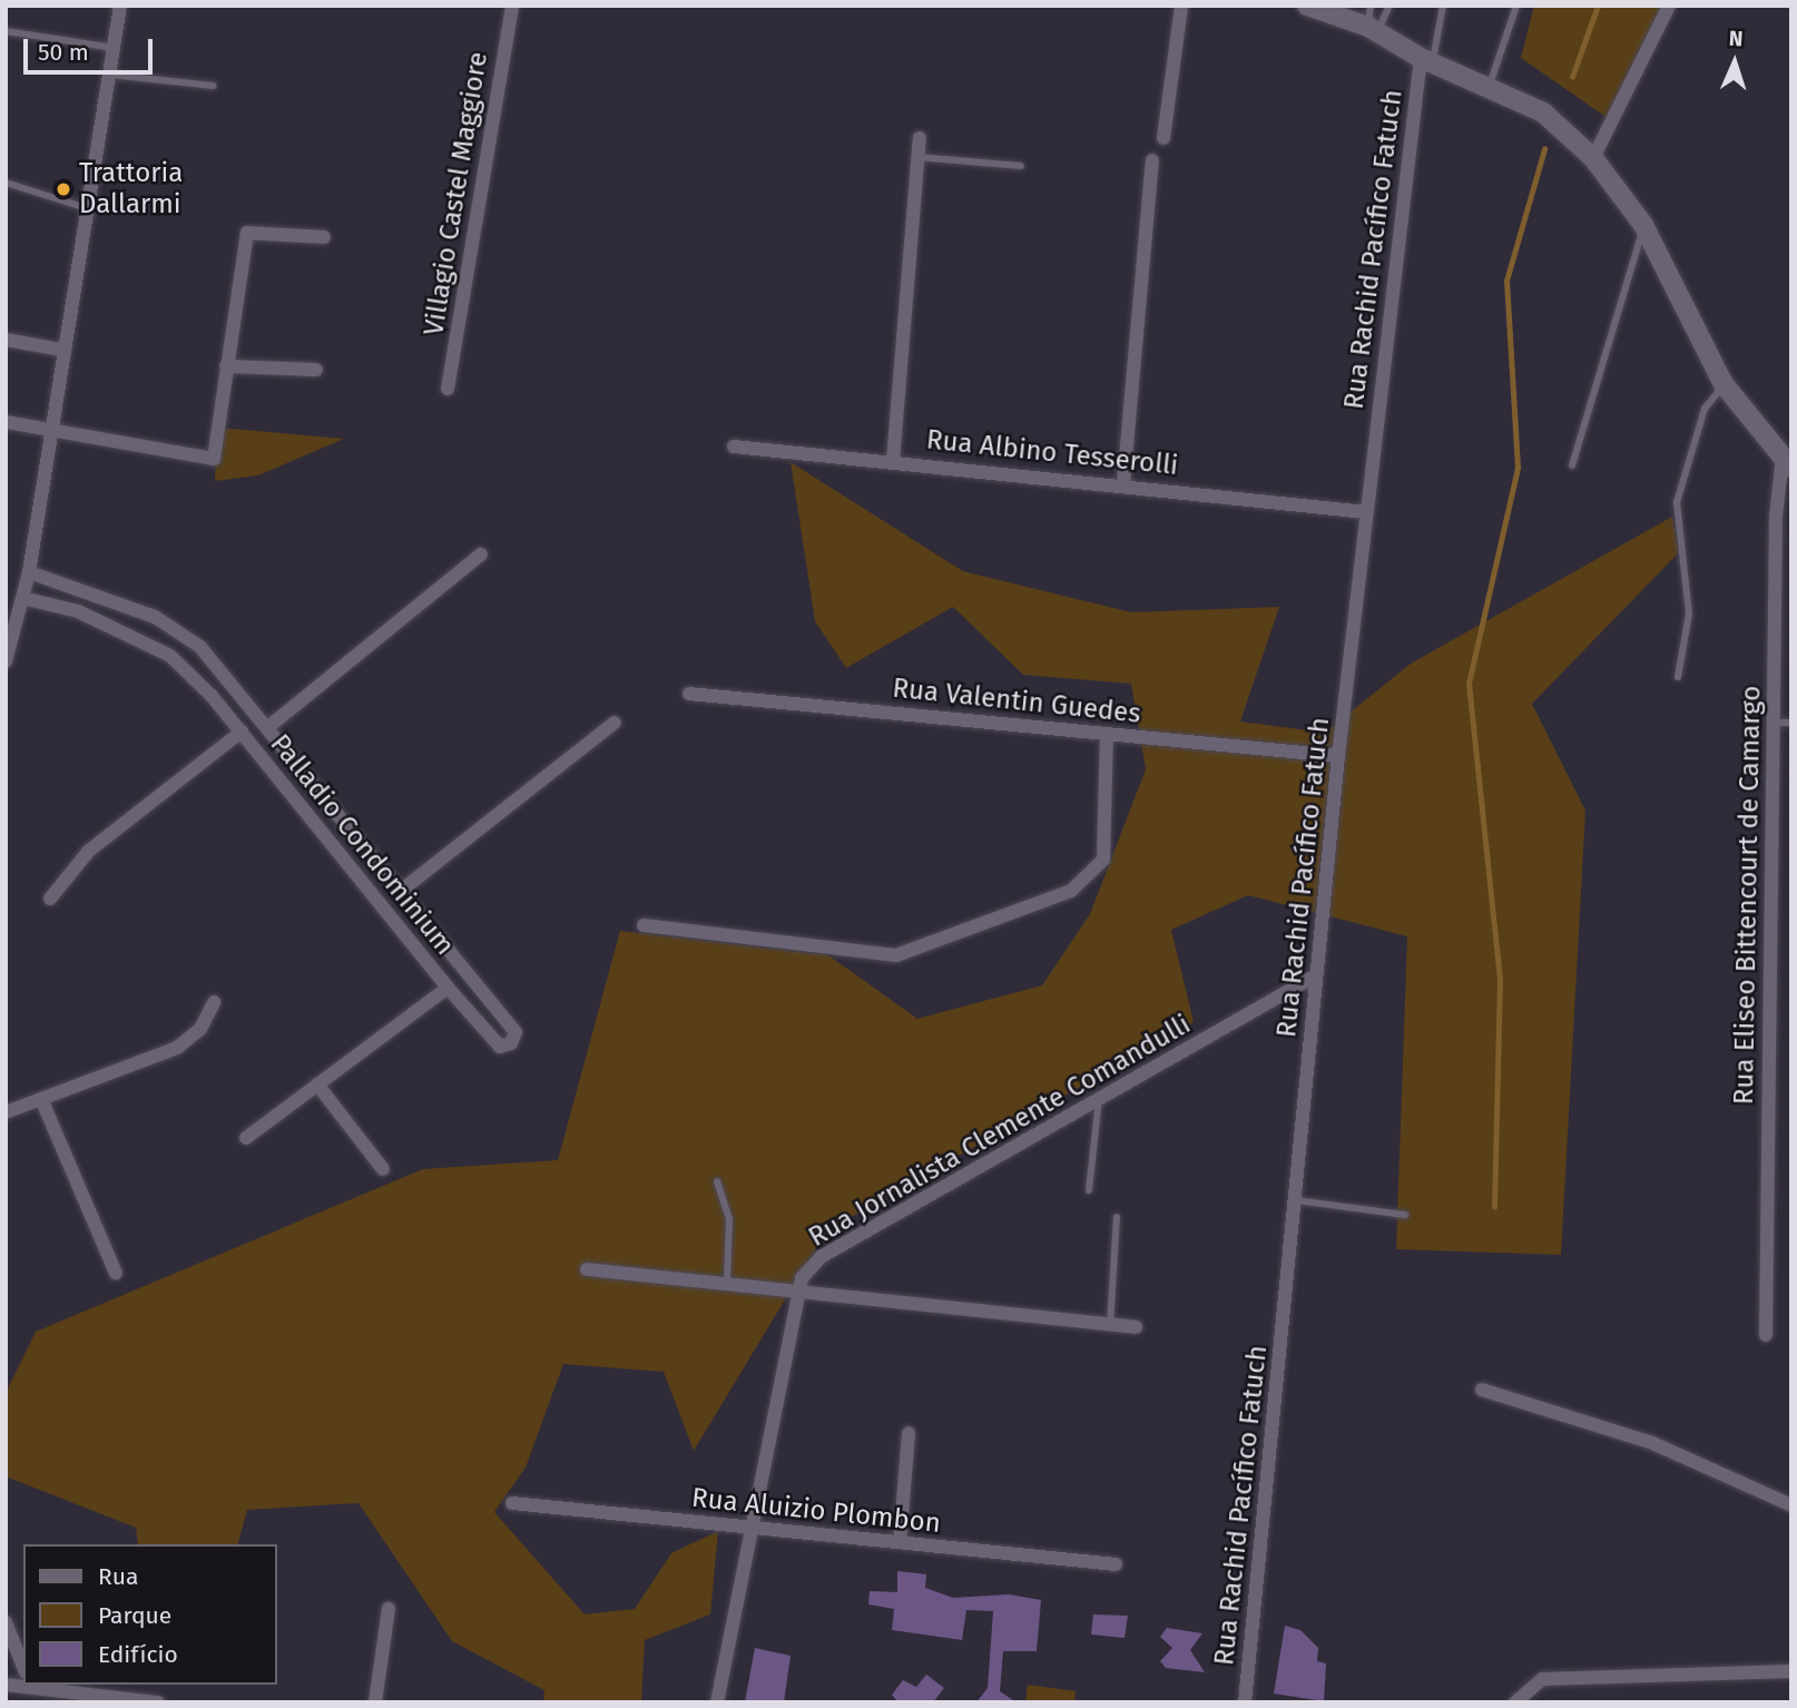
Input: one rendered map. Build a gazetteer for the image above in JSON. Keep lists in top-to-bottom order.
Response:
{
  "streets": {
    "street": [
      "Villagio Castel Maggiore",
      "Rua Rachid Pacífico Fatuch",
      "Rua Albino Tesserolli",
      "Rua Valentin Guedes",
      "Palladio Condominium",
      "Rua Eliseo Bittencourt de Camargo",
      "Rua Jornalista Clemente Comandulli",
      "Rua Aluizio Plombon"
    ]
  },
  "crossings": [
    ["Rua Rachid Pacífico Fatuch", "Rua Albino Tesserolli"],
    ["Rua Rachid Pacífico Fatuch", "Rua Valentin Guedes"],
    ["Rua Rachid Pacífico Fatuch", "Rua Jornalista Clemente Comandulli"],
    ["Rua Jornalista Clemente Comandulli", "Rua Aluizio Plombon"]
  ],
  "places": ["Trattoria Dallarmi"],
  "legend": ["Rua", "Parque", "Edifício"],
  "scale_bar": "50 m",
  "north": "top"
}
